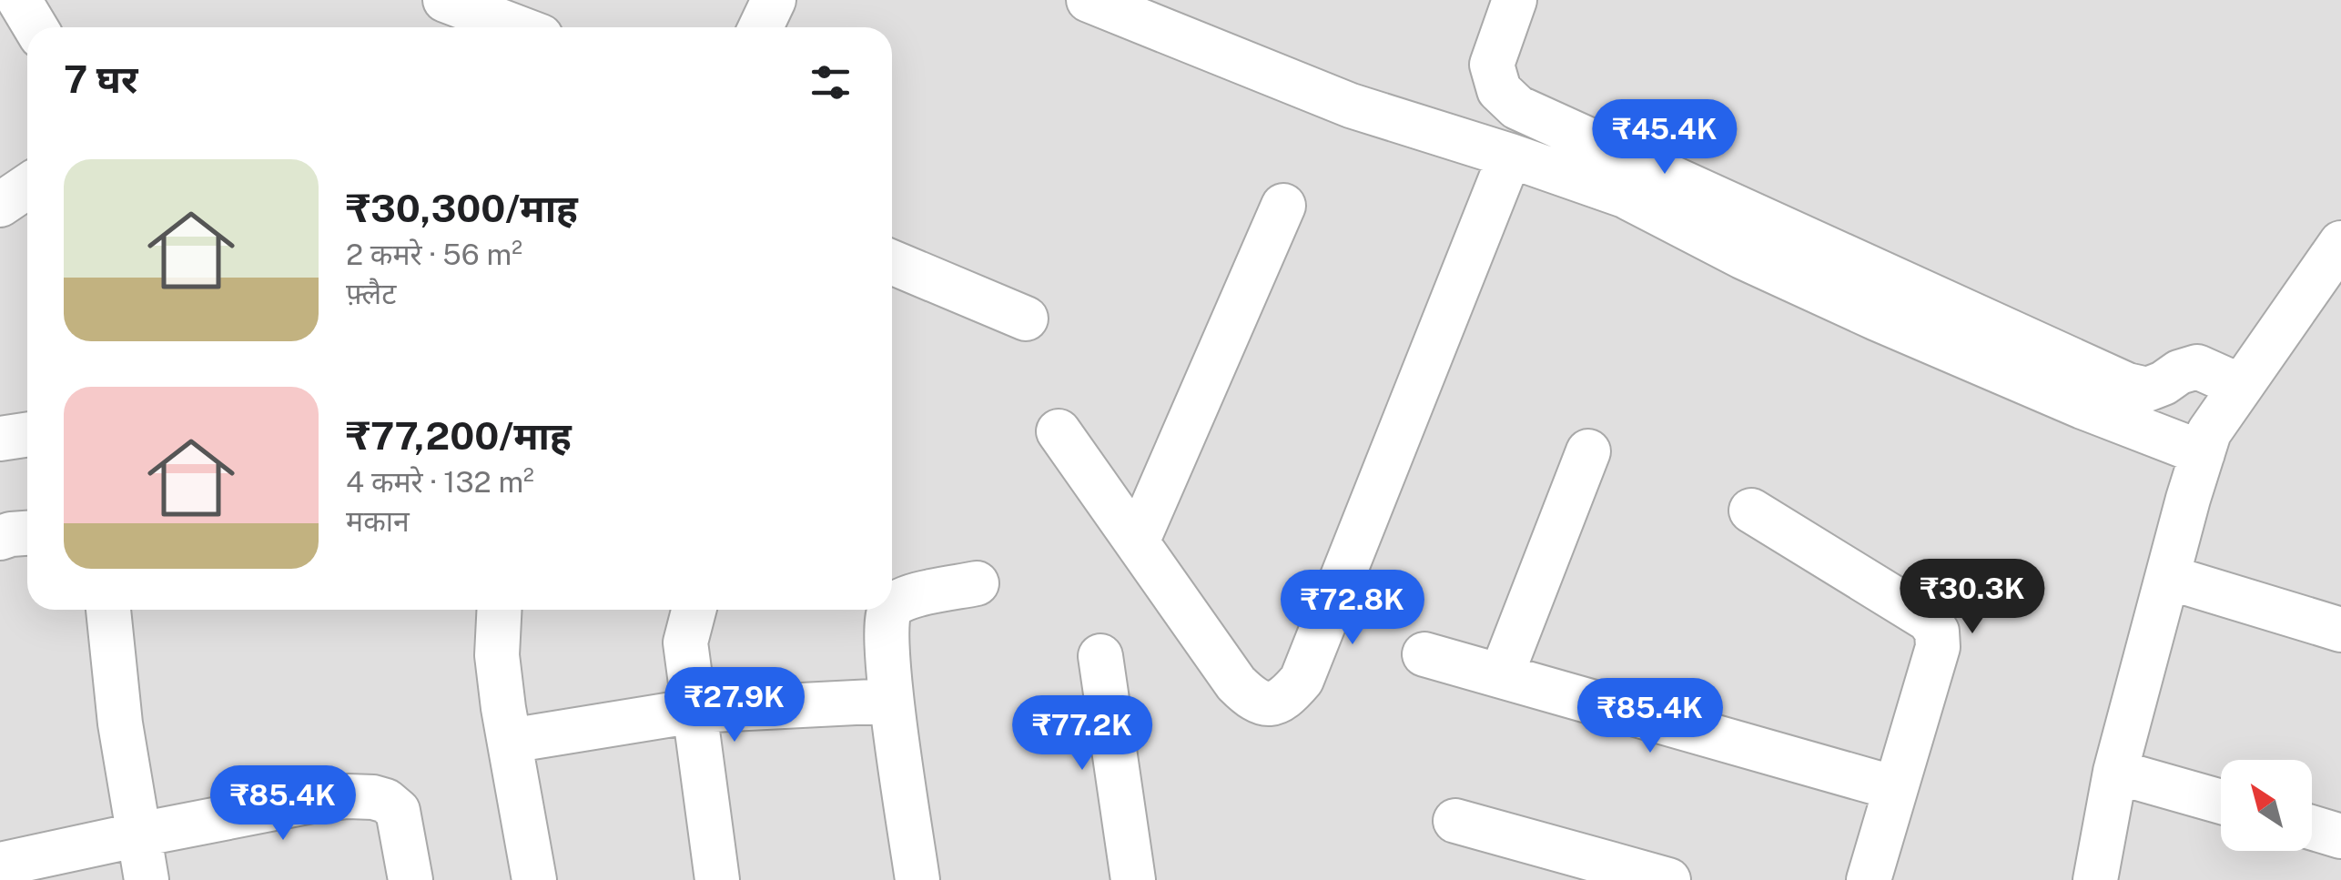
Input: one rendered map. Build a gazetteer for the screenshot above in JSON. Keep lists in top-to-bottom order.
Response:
{
  "north": "top left",
  "page": {
    "heading": "7 घर",
    "price": [
      "₹45.4K",
      "₹30.3K",
      "₹72.8K",
      "₹27.9K",
      "₹85.4K",
      "₹77.2K",
      "₹85.4K"
    ],
    "list": [
      {
        "name": "₹30,300/माह",
        "note": "2 कमरे · 56 m² · फ़्लैट"
      },
      {
        "name": "₹77,200/माह",
        "note": "4 कमरे · 132 m² · मकान"
      }
    ]
  }
}
